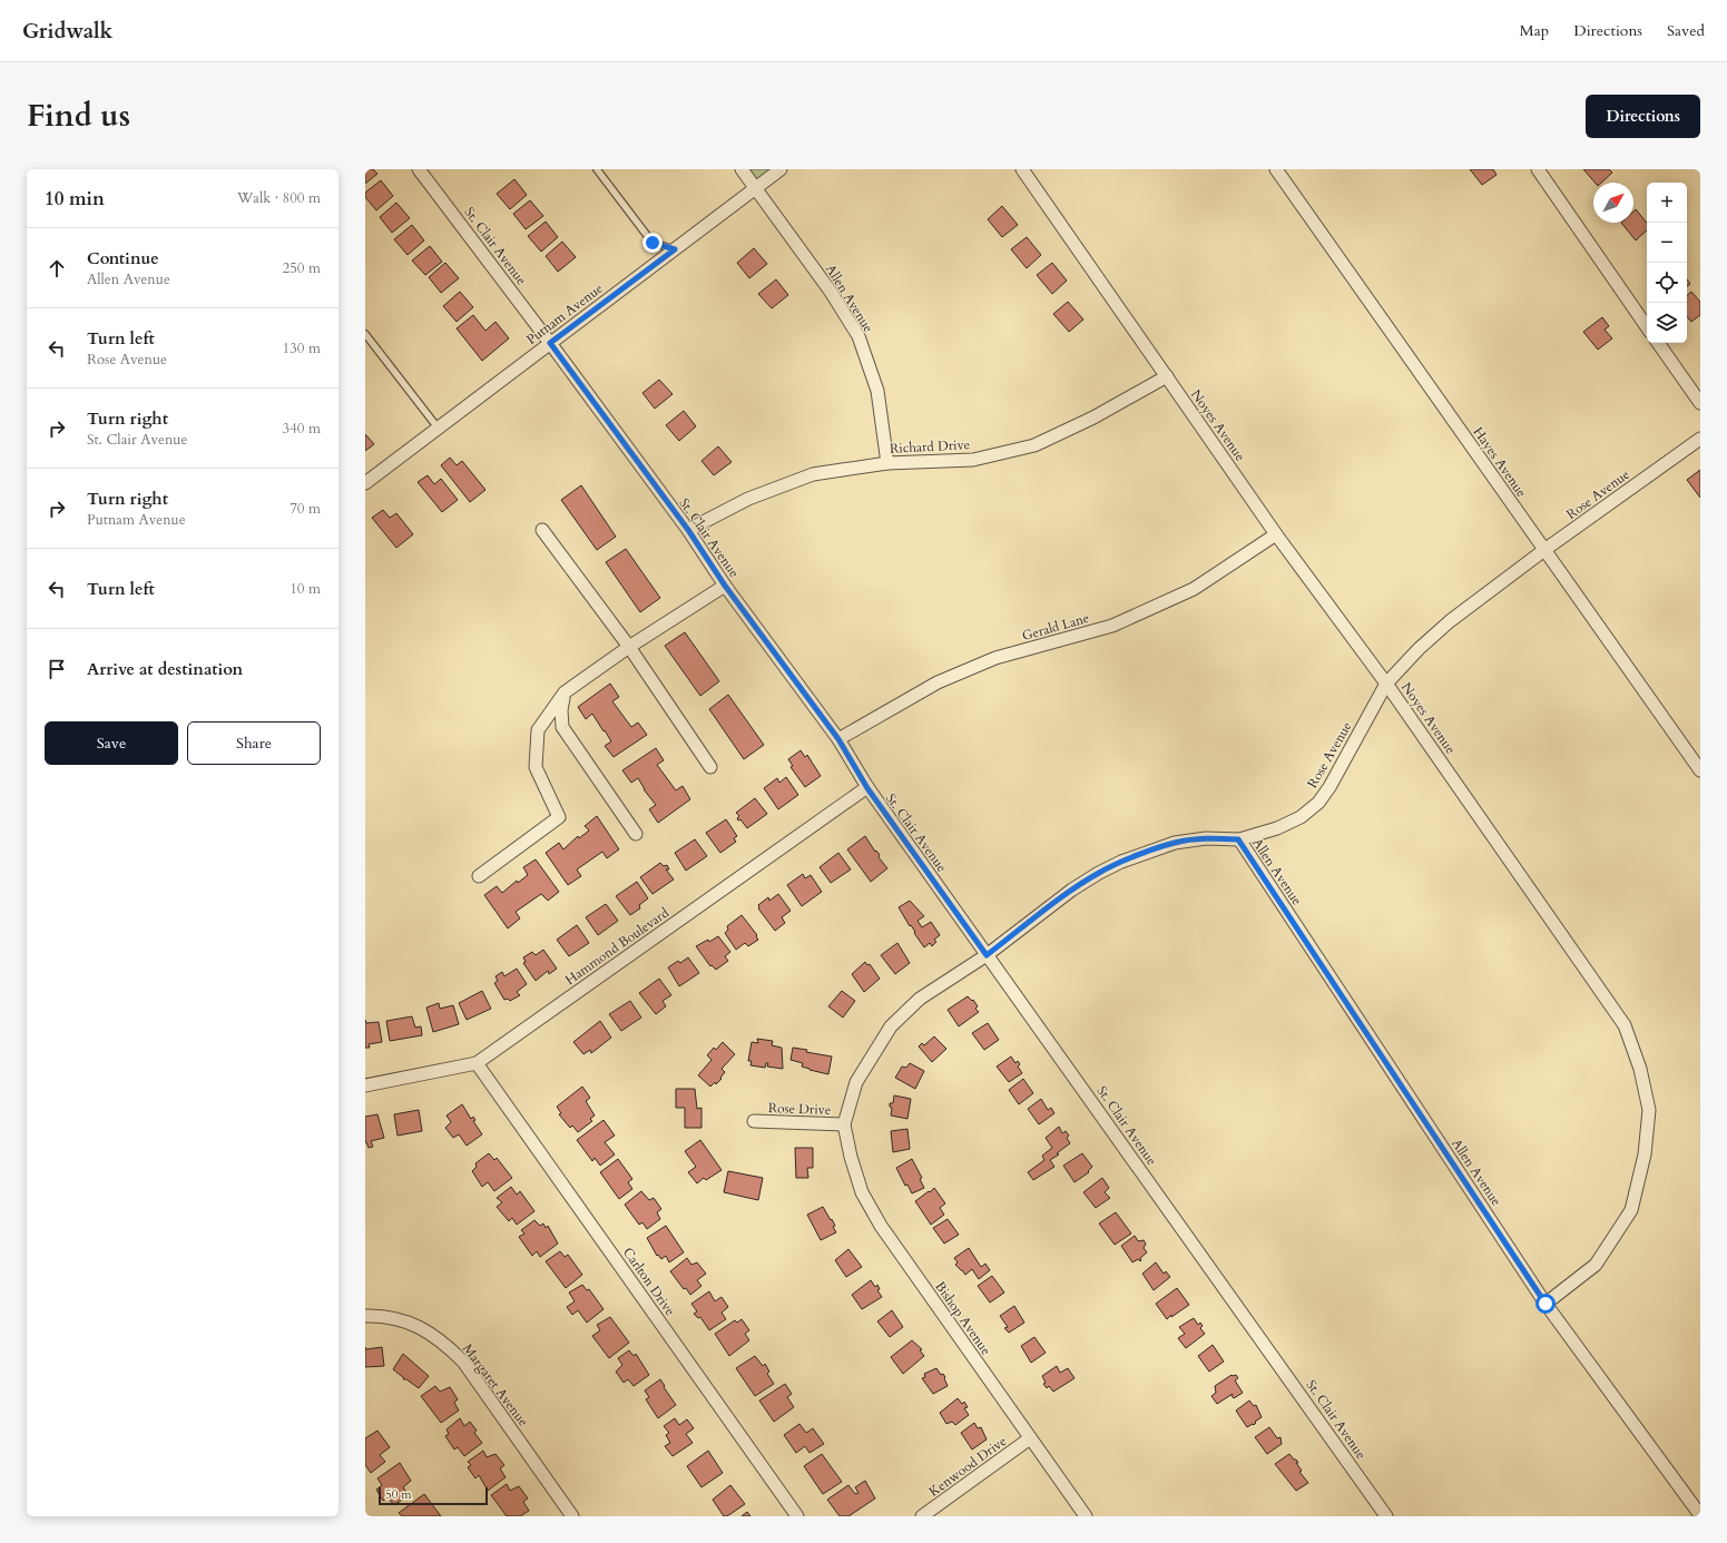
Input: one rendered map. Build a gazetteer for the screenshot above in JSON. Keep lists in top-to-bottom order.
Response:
{
  "streets": {
    "street": [
      "St. Clair Avenue",
      "Allen Avenue",
      "Putnam Avenue",
      "Noyes Avenue",
      "Richard Drive",
      "Hayes Avenue",
      "Rose Avenue",
      "Gerald Lane",
      "Hammond Boulevard",
      "Rose Drive",
      "Carlton Drive",
      "Bishop Avenue",
      "Margaret Avenue",
      "Kenwood Drive"
    ]
  },
  "crossings": [
    ["St. Clair Avenue", "Putnam Avenue"],
    ["St. Clair Avenue", "Richard Drive"],
    ["St. Clair Avenue", "Rose Avenue"],
    ["St. Clair Avenue", "Gerald Lane"],
    ["St. Clair Avenue", "Hammond Boulevard"],
    ["Allen Avenue", "Putnam Avenue"],
    ["Allen Avenue", "Noyes Avenue"],
    ["Allen Avenue", "Richard Drive"],
    ["Allen Avenue", "Rose Avenue"],
    ["Noyes Avenue", "Richard Drive"],
    ["Noyes Avenue", "Rose Avenue"],
    ["Noyes Avenue", "Gerald Lane"],
    ["Hayes Avenue", "Rose Avenue"],
    ["Rose Avenue", "Rose Drive"],
    ["Rose Avenue", "Bishop Avenue"],
    ["Hammond Boulevard", "Carlton Drive"],
    ["Rose Drive", "Bishop Avenue"],
    ["Bishop Avenue", "Kenwood Drive"]
  ],
  "scale_bar": "50 m",
  "north": "top right",
  "page": {
    "header": "Gridwalk",
    "nav": ["Map", "Directions", "Saved"],
    "title": "Find us",
    "buttons": [
      "Directions",
      ["Save", "Share"]
    ],
    "heading": ["10 min", "Walk · 800 m"],
    "map_buttons": ["+", "−"],
    "list": [
      ["Continue", "Allen Avenue", "250 m"],
      ["Turn left", "Rose Avenue", "130 m"],
      ["Turn right", "St. Clair Avenue", "340 m"],
      ["Turn right", "Putnam Avenue", "70 m"],
      ["Turn left", "10 m"],
      "Arrive at destination"
    ],
    "scale": "50 m"
  }
}
